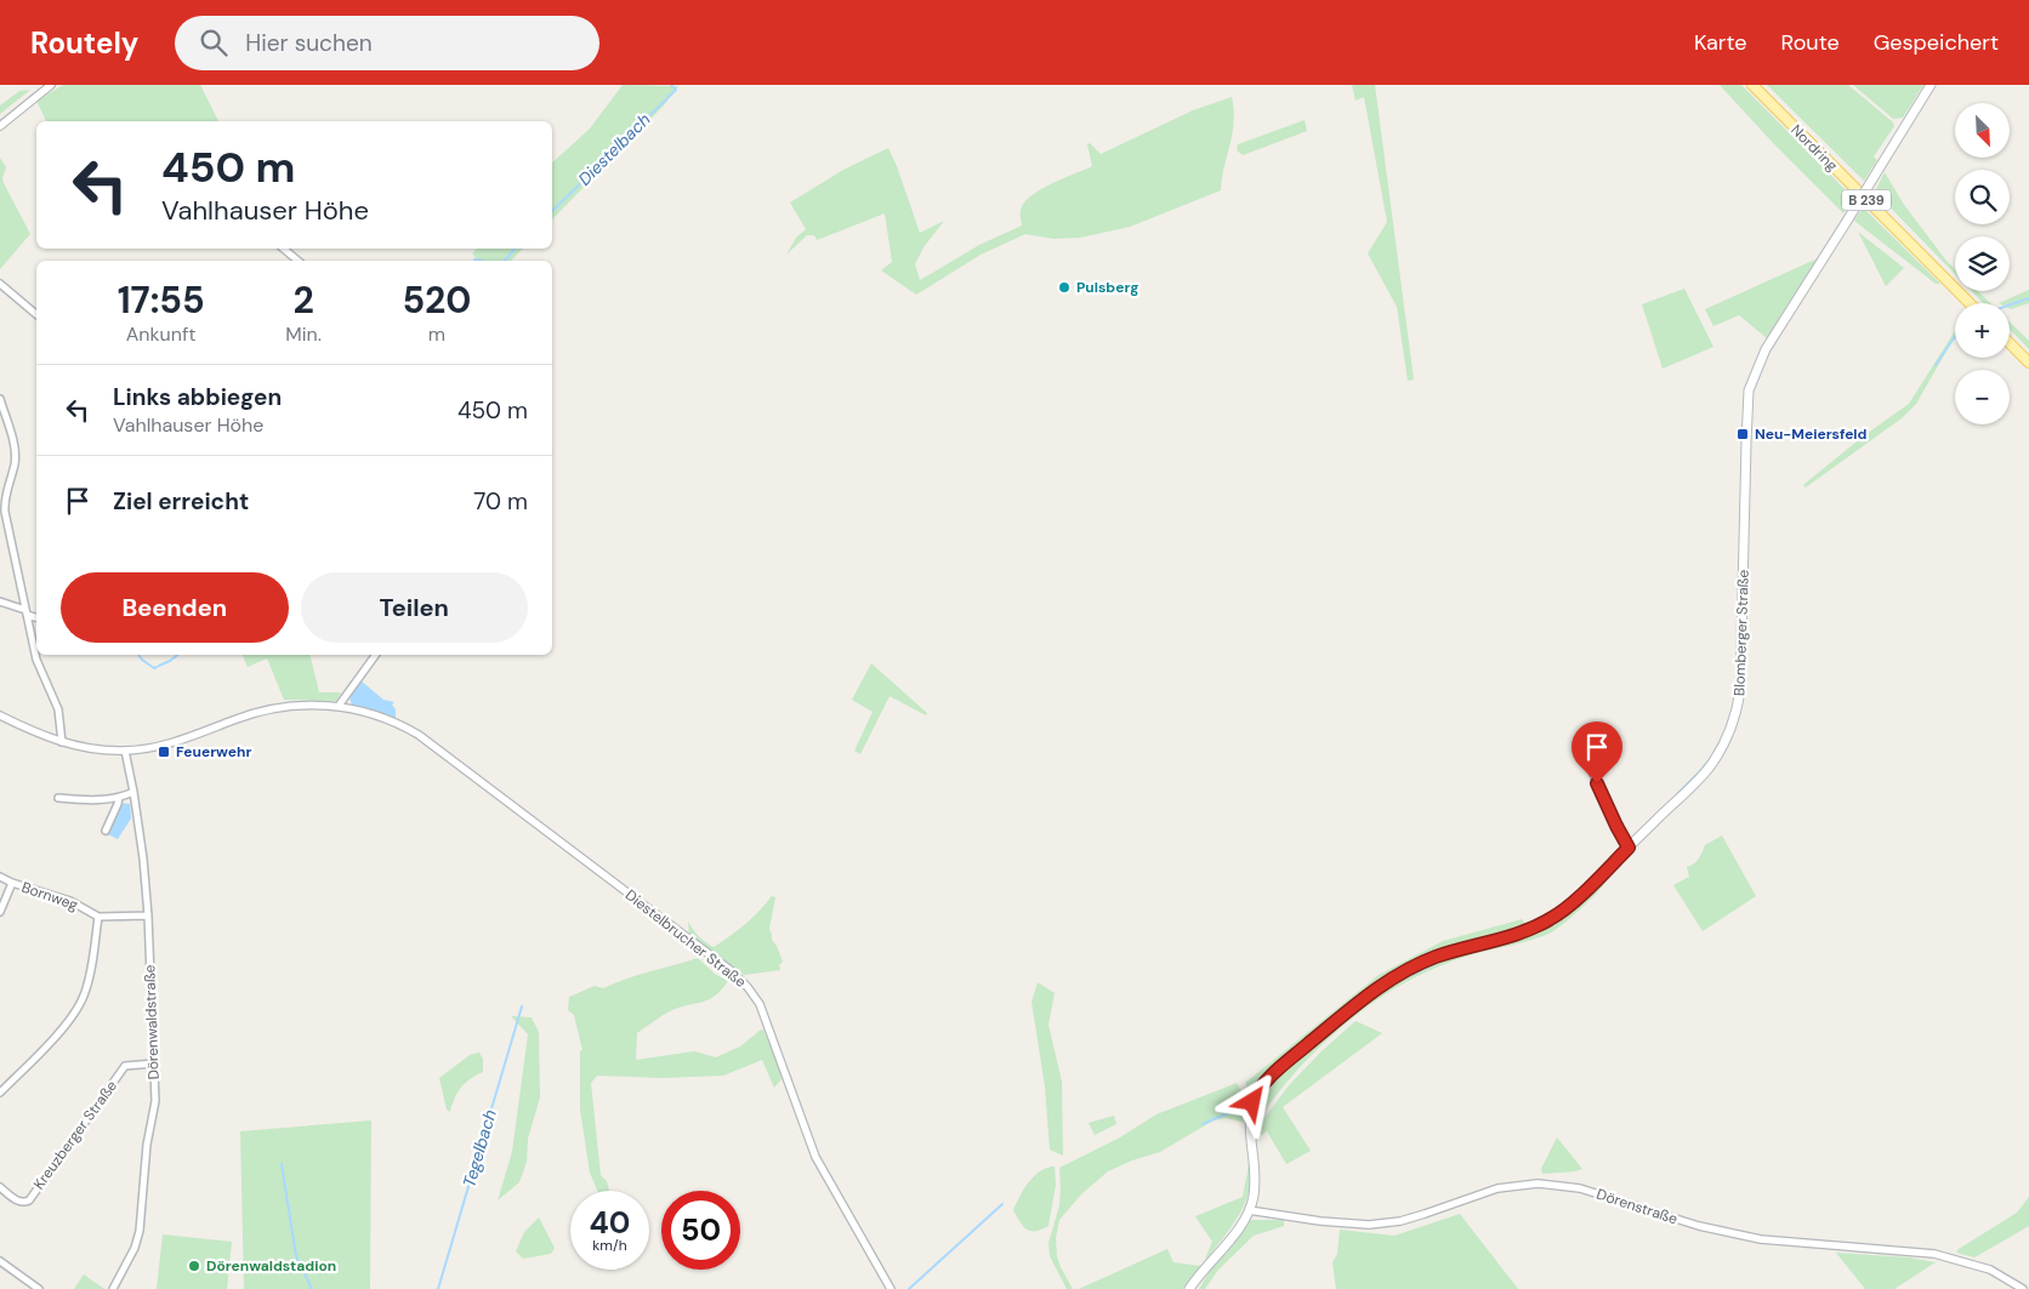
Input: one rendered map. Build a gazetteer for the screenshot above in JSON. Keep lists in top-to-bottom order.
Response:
{
  "streets": {
    "main road": ["Nordring", "B 239", "Blomberger Straße"],
    "street": [
      "Bornweg",
      "Diestelbrucher Straße",
      "Dörenwaldstraße",
      "Kreuzberger Straße",
      "Dörenstraße"
    ]
  },
  "crossings": [
    ["Blomberger Straße", "Dörenstraße"],
    ["Diestelbrucher Straße", "Dörenwaldstraße"],
    ["Dörenwaldstraße", "Kreuzberger Straße"]
  ],
  "water": ["Diestelbach", "Tegelbach"],
  "places": {
    "other": ["Pulsberg", "Dörenwaldstadion"],
    "transit": ["Neu-Meiersfeld", "Feuerwehr"]
  },
  "north": "bottom right",
  "page": {
    "header": "Routely",
    "search": "Hier suchen",
    "nav": ["Karte", "Route", "Gespeichert"],
    "map_buttons": ["+", "−"],
    "turn": ["450 m", "Vahlhauser Höhe"],
    "eta": [
      "17:55",
      "Ankunft",
      "2",
      "Min.",
      "520",
      "m"
    ],
    "list": [
      {
        "name": "Links abbiegen",
        "note": "Vahlhauser Höhe",
        "value": "450 m"
      },
      {
        "name": "Ziel erreicht",
        "value": "70 m"
      }
    ],
    "buttons": ["Beenden", "Teilen"],
    "speed": "40 km/h",
    "limit": "50"
  }
}
